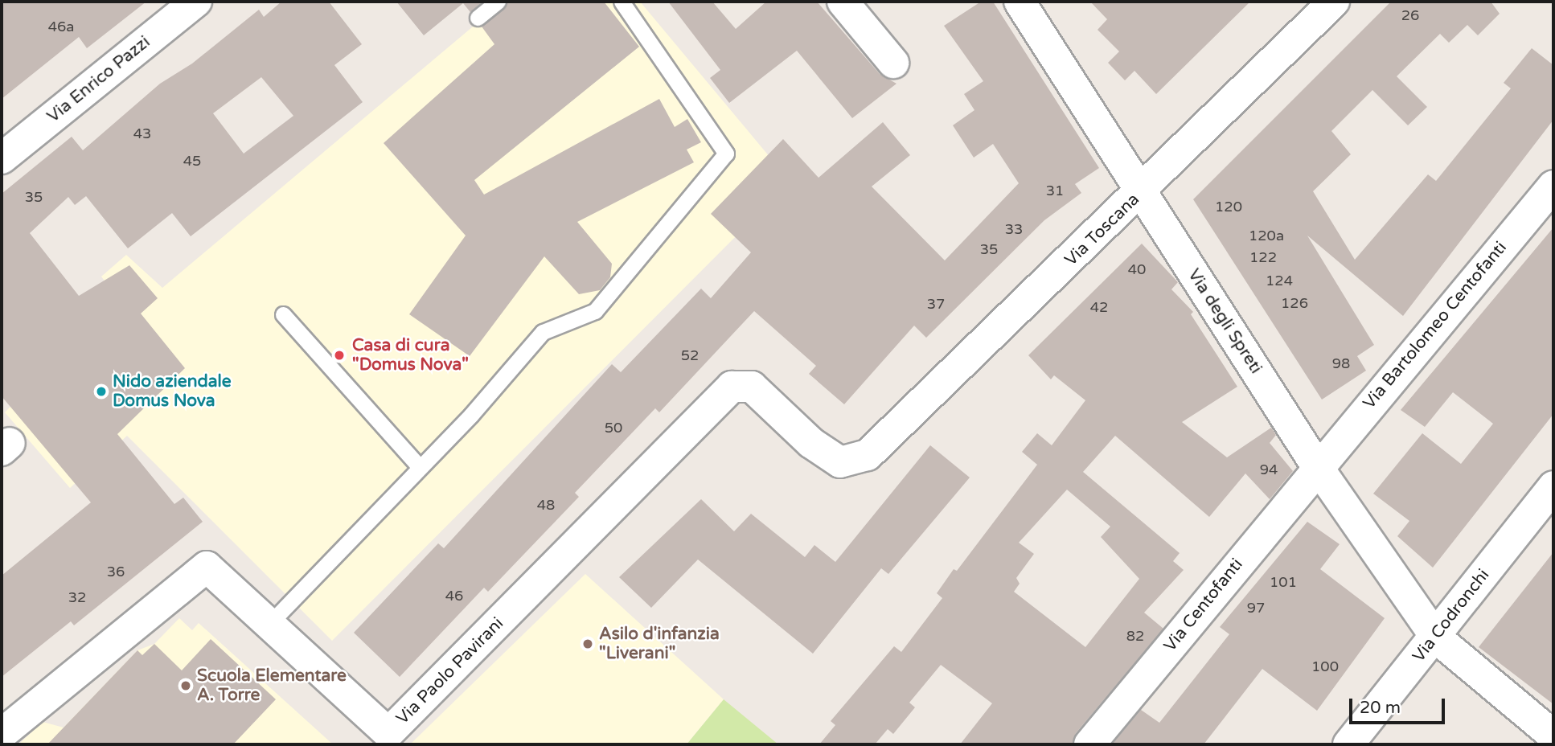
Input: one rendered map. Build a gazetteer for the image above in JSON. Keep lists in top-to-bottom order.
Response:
{
  "streets": {
    "street": [
      "Via Enrico Pazzi",
      "Via Toscana",
      "Via degli Spreti",
      "Via Bartolomeo Centofanti",
      "Via Centofanti",
      "Via Codronchi",
      "Via Paolo Pavirani"
    ]
  },
  "crossings": [
    ["Via Toscana", "Via degli Spreti"],
    ["Via Toscana", "Via Paolo Pavirani"],
    ["Via degli Spreti", "Via Bartolomeo Centofanti"],
    ["Via degli Spreti", "Via Centofanti"],
    ["Via degli Spreti", "Via Codronchi"],
    ["Via Bartolomeo Centofanti", "Via Centofanti"]
  ],
  "places": [
    "Casa di cura \"Domus Nova\"",
    "Nido aziendale Domus Nova",
    "Asilo d'infanzia \"Liverani\"",
    "Scuola Elementare A. Torre"
  ],
  "house_numbers": [
    "26",
    "46a",
    "43",
    "45",
    "31",
    "35",
    "120",
    "33",
    "120a",
    "35",
    "122",
    "40",
    "124",
    "126",
    "37",
    "42",
    "52",
    "98",
    "50",
    "94",
    "48",
    "36",
    "101",
    "46",
    "32",
    "97",
    "82",
    "100"
  ],
  "scale_bar": "20 m"
}
